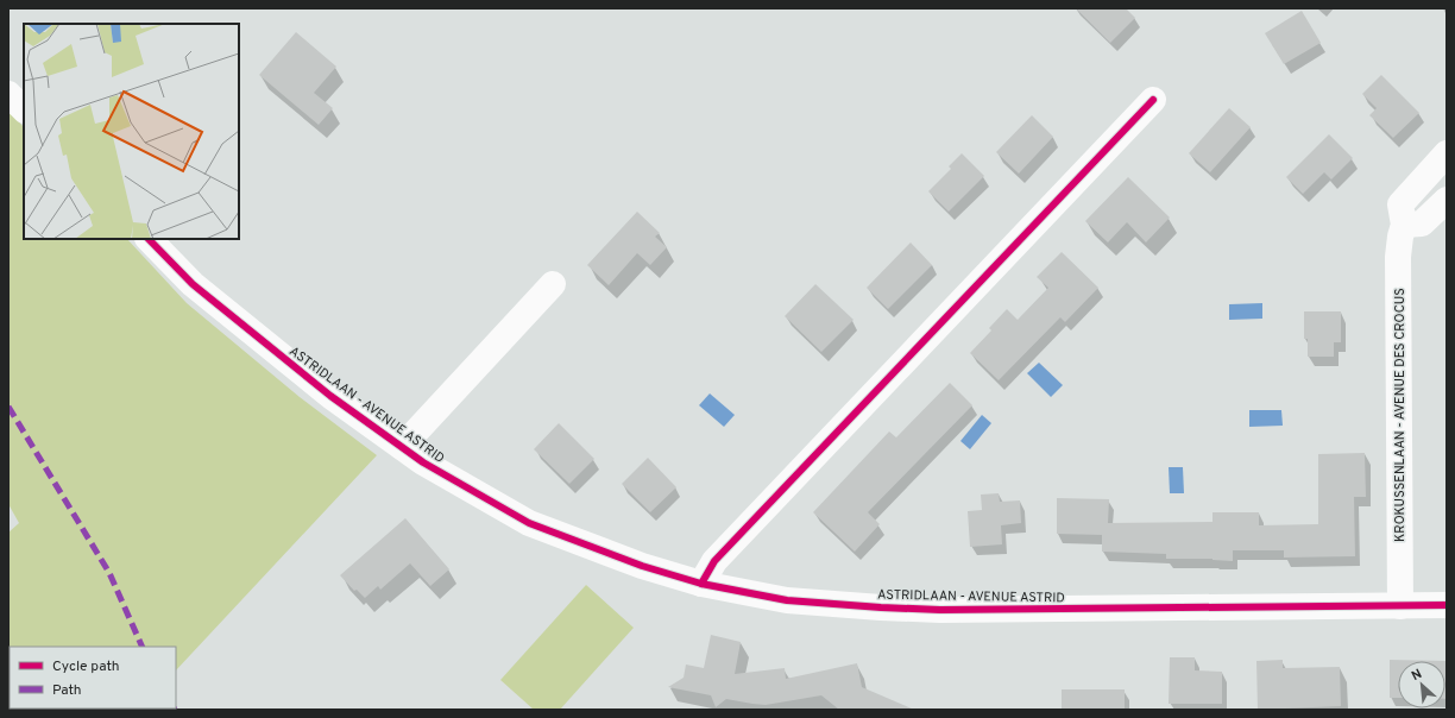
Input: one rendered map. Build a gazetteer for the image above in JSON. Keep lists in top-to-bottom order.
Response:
{
  "streets": {
    "street": ["ASTRIDLAAN - AVENUE ASTRID", "KROKUSSENLAAN - AVENUE DES CROCUS"]
  },
  "crossings": [
    ["ASTRIDLAAN - AVENUE ASTRID", "KROKUSSENLAAN - AVENUE DES CROCUS"]
  ],
  "legend": ["Cycle path", "Path"],
  "north": "top left"
}
